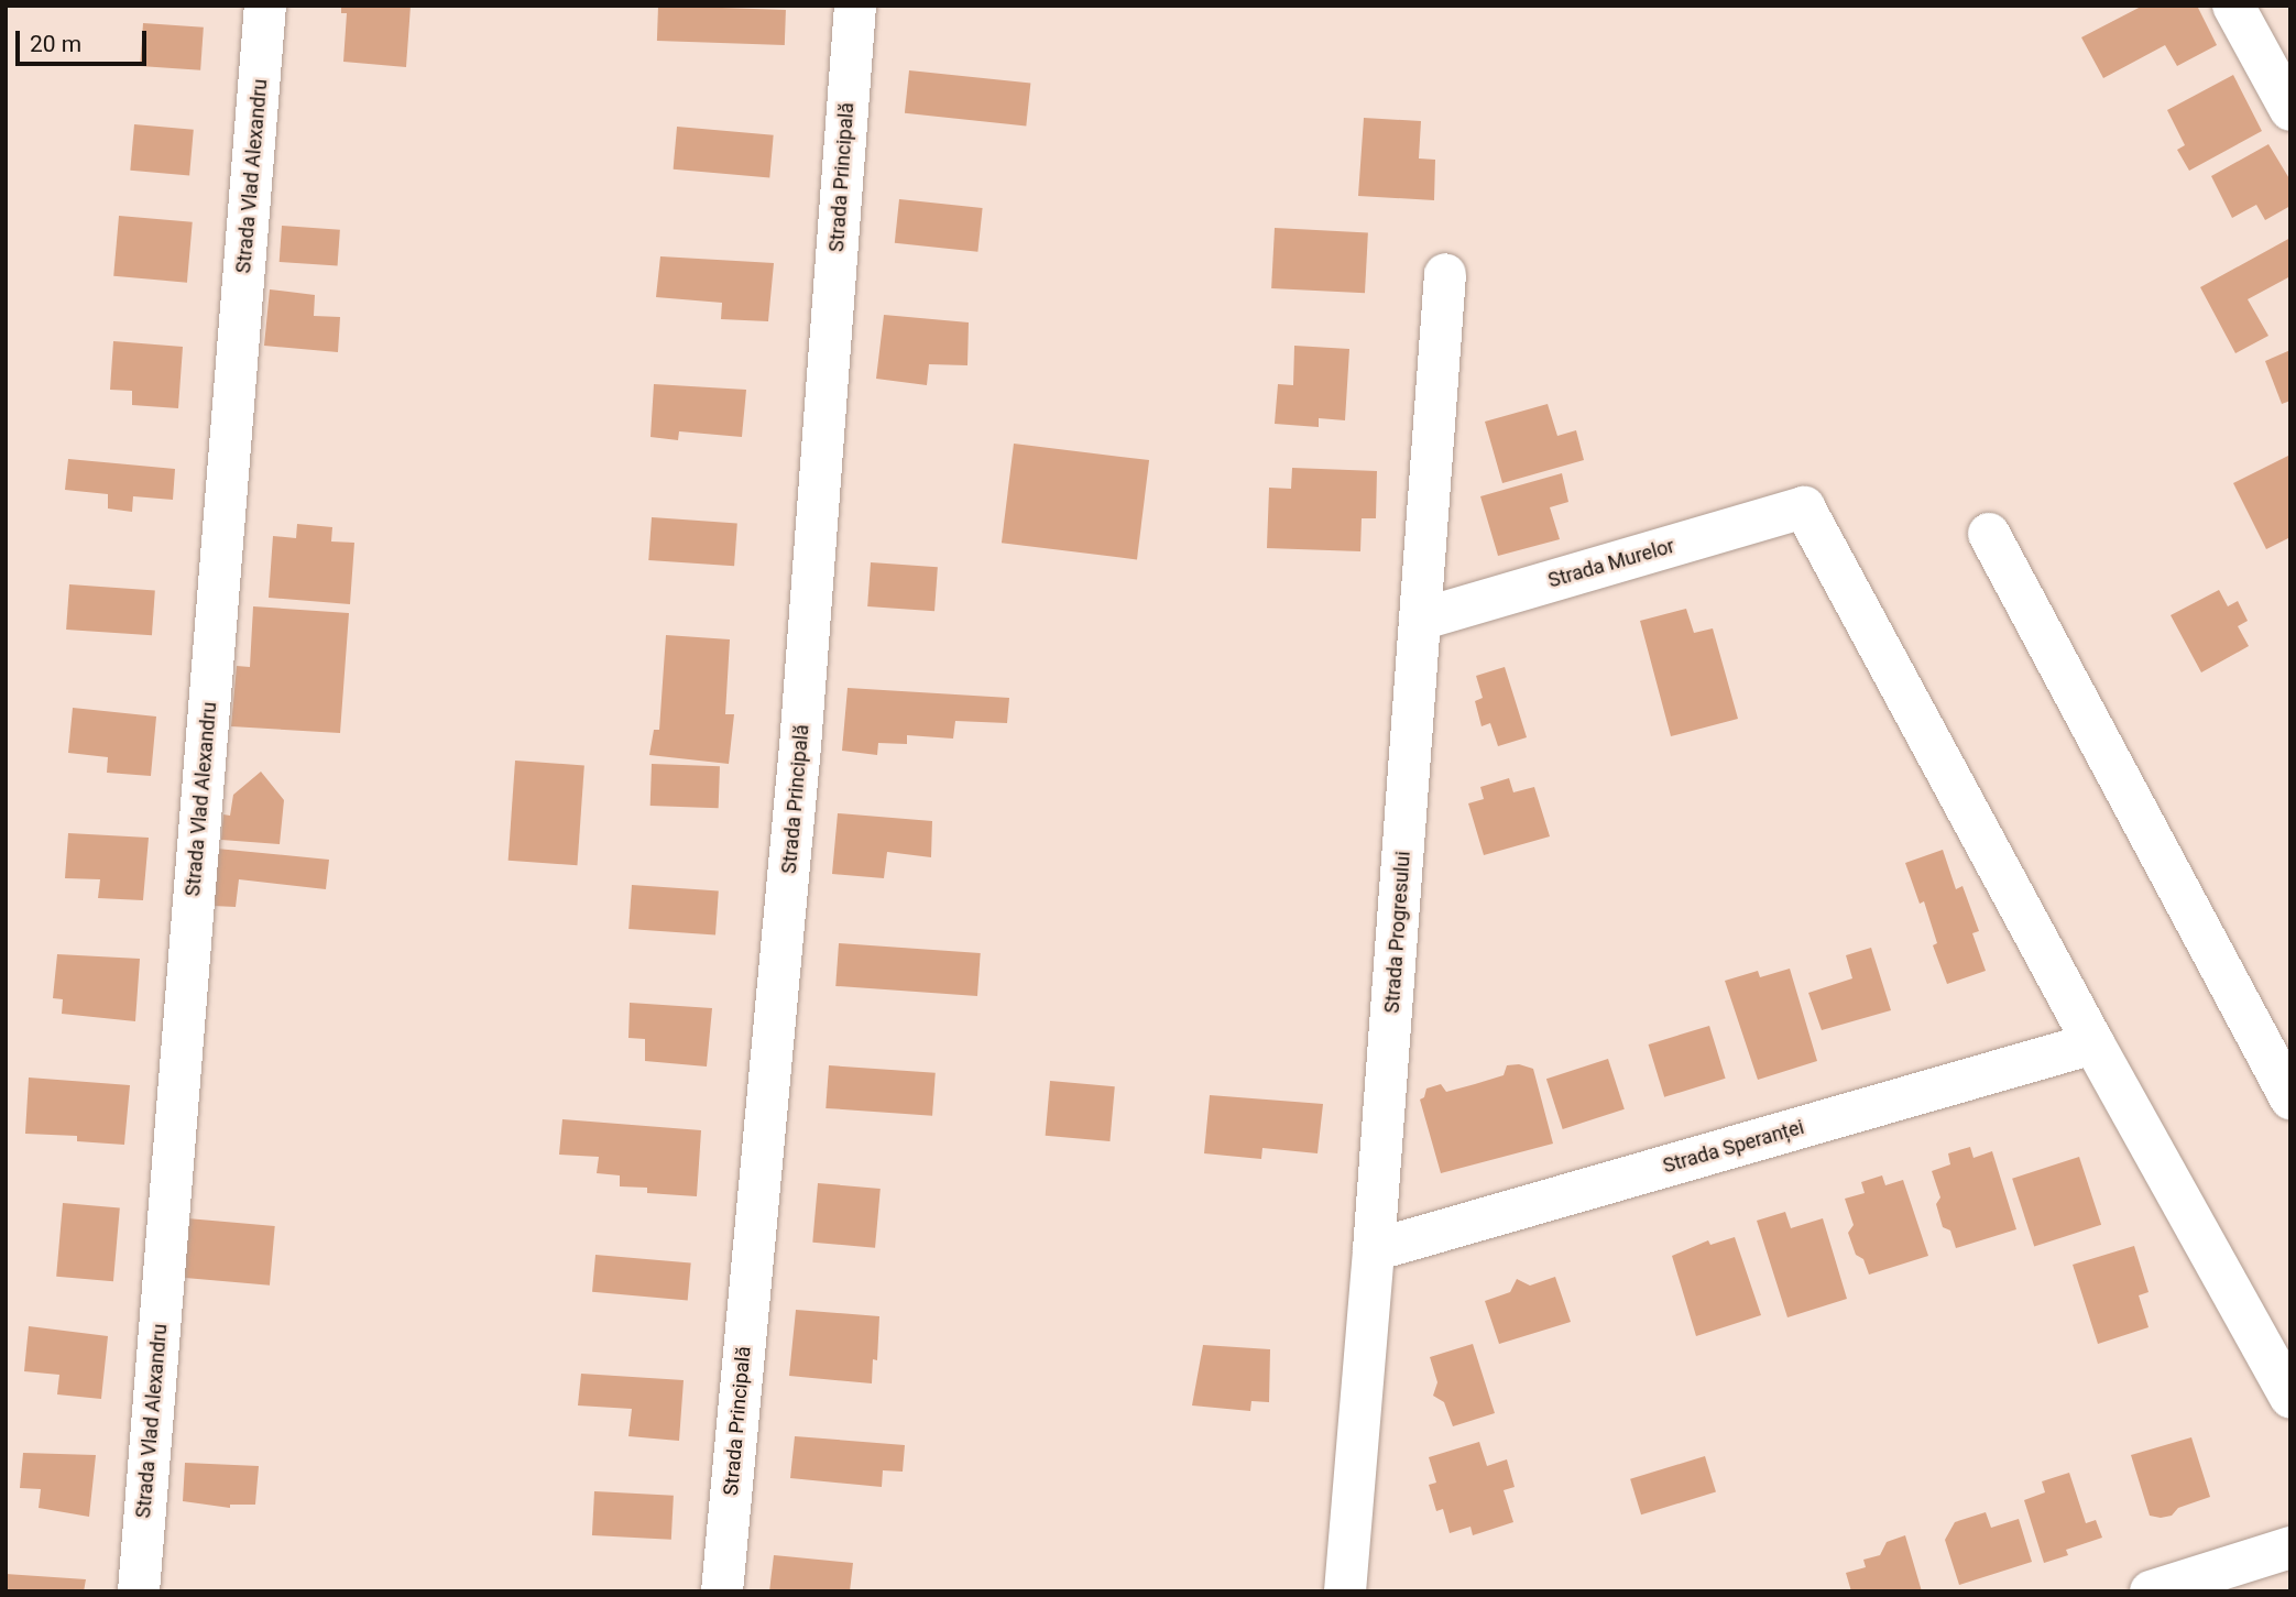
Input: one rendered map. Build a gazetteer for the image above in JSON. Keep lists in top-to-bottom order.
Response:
{
  "streets": {
    "street": [
      "Strada Vlad Alexandru",
      "Strada Principală",
      "Strada Murelor",
      "Strada Progresului",
      "Strada Speranței"
    ]
  },
  "crossings": [
    ["Strada Murelor", "Strada Progresului"],
    ["Strada Murelor", "Strada Speranței"],
    ["Strada Progresului", "Strada Speranței"]
  ],
  "scale_bar": "20 m"
}
